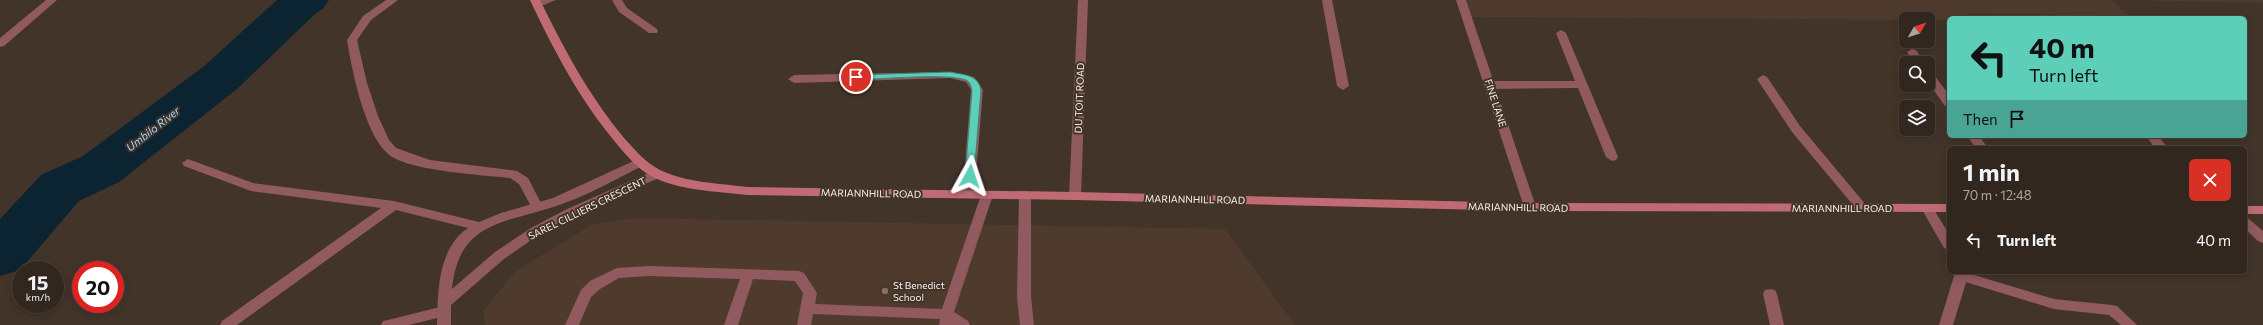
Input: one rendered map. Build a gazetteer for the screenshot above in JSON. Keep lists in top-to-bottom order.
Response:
{
  "streets": {
    "street": [
      "DU TOIT ROAD",
      "FINE LANE",
      "MARIANNHILL ROAD",
      "SAREL CILLIERS CRESCENT"
    ]
  },
  "crossings": [
    ["DU TOIT ROAD", "MARIANNHILL ROAD"],
    ["FINE LANE", "MARIANNHILL ROAD"],
    ["MARIANNHILL ROAD", "SAREL CILLIERS CRESCENT"]
  ],
  "water": ["Umbilo River"],
  "places": ["St Benedict School"],
  "north": "top right",
  "page": {
    "turn": ["40 m", "Turn left"],
    "then": "Then",
    "heading": ["1 min", "70 m · 12:48"],
    "list": [
      {
        "name": "Turn left",
        "value": "40 m"
      }
    ],
    "speed": "15 km/h",
    "limit": "20"
  }
}
